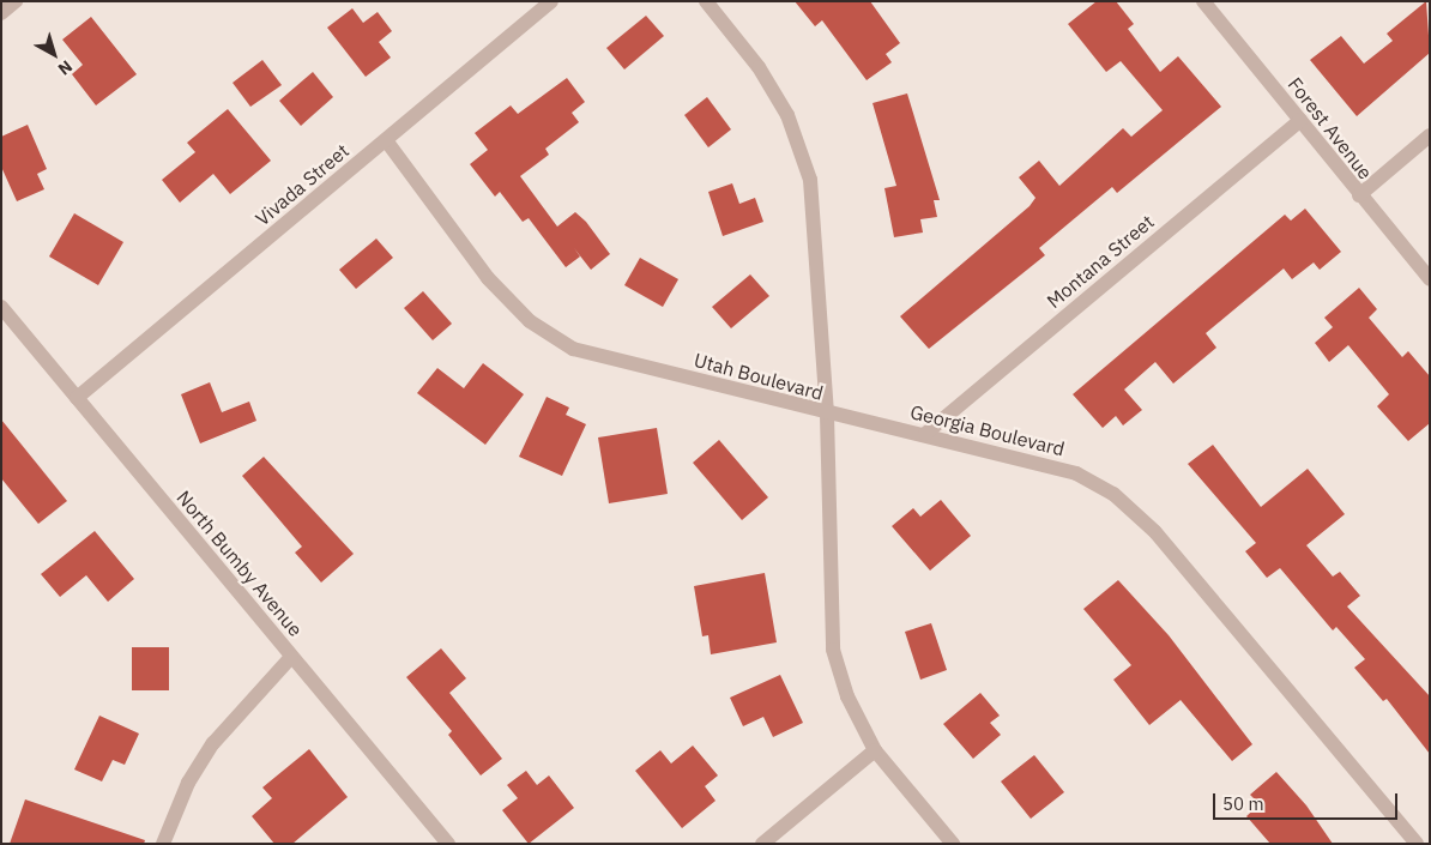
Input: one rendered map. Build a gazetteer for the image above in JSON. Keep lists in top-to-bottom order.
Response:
{
  "streets": {
    "street": [
      "Forest Avenue",
      "Vivada Street",
      "Montana Street",
      "Utah Boulevard",
      "Georgia Boulevard",
      "North Bumby Avenue"
    ]
  },
  "crossings": [
    ["Forest Avenue", "Montana Street"],
    ["Vivada Street", "Utah Boulevard"],
    ["Vivada Street", "North Bumby Avenue"],
    ["Montana Street", "Georgia Boulevard"],
    ["Utah Boulevard", "Georgia Boulevard"]
  ],
  "scale_bar": "50 m",
  "north": "bottom right"
}
